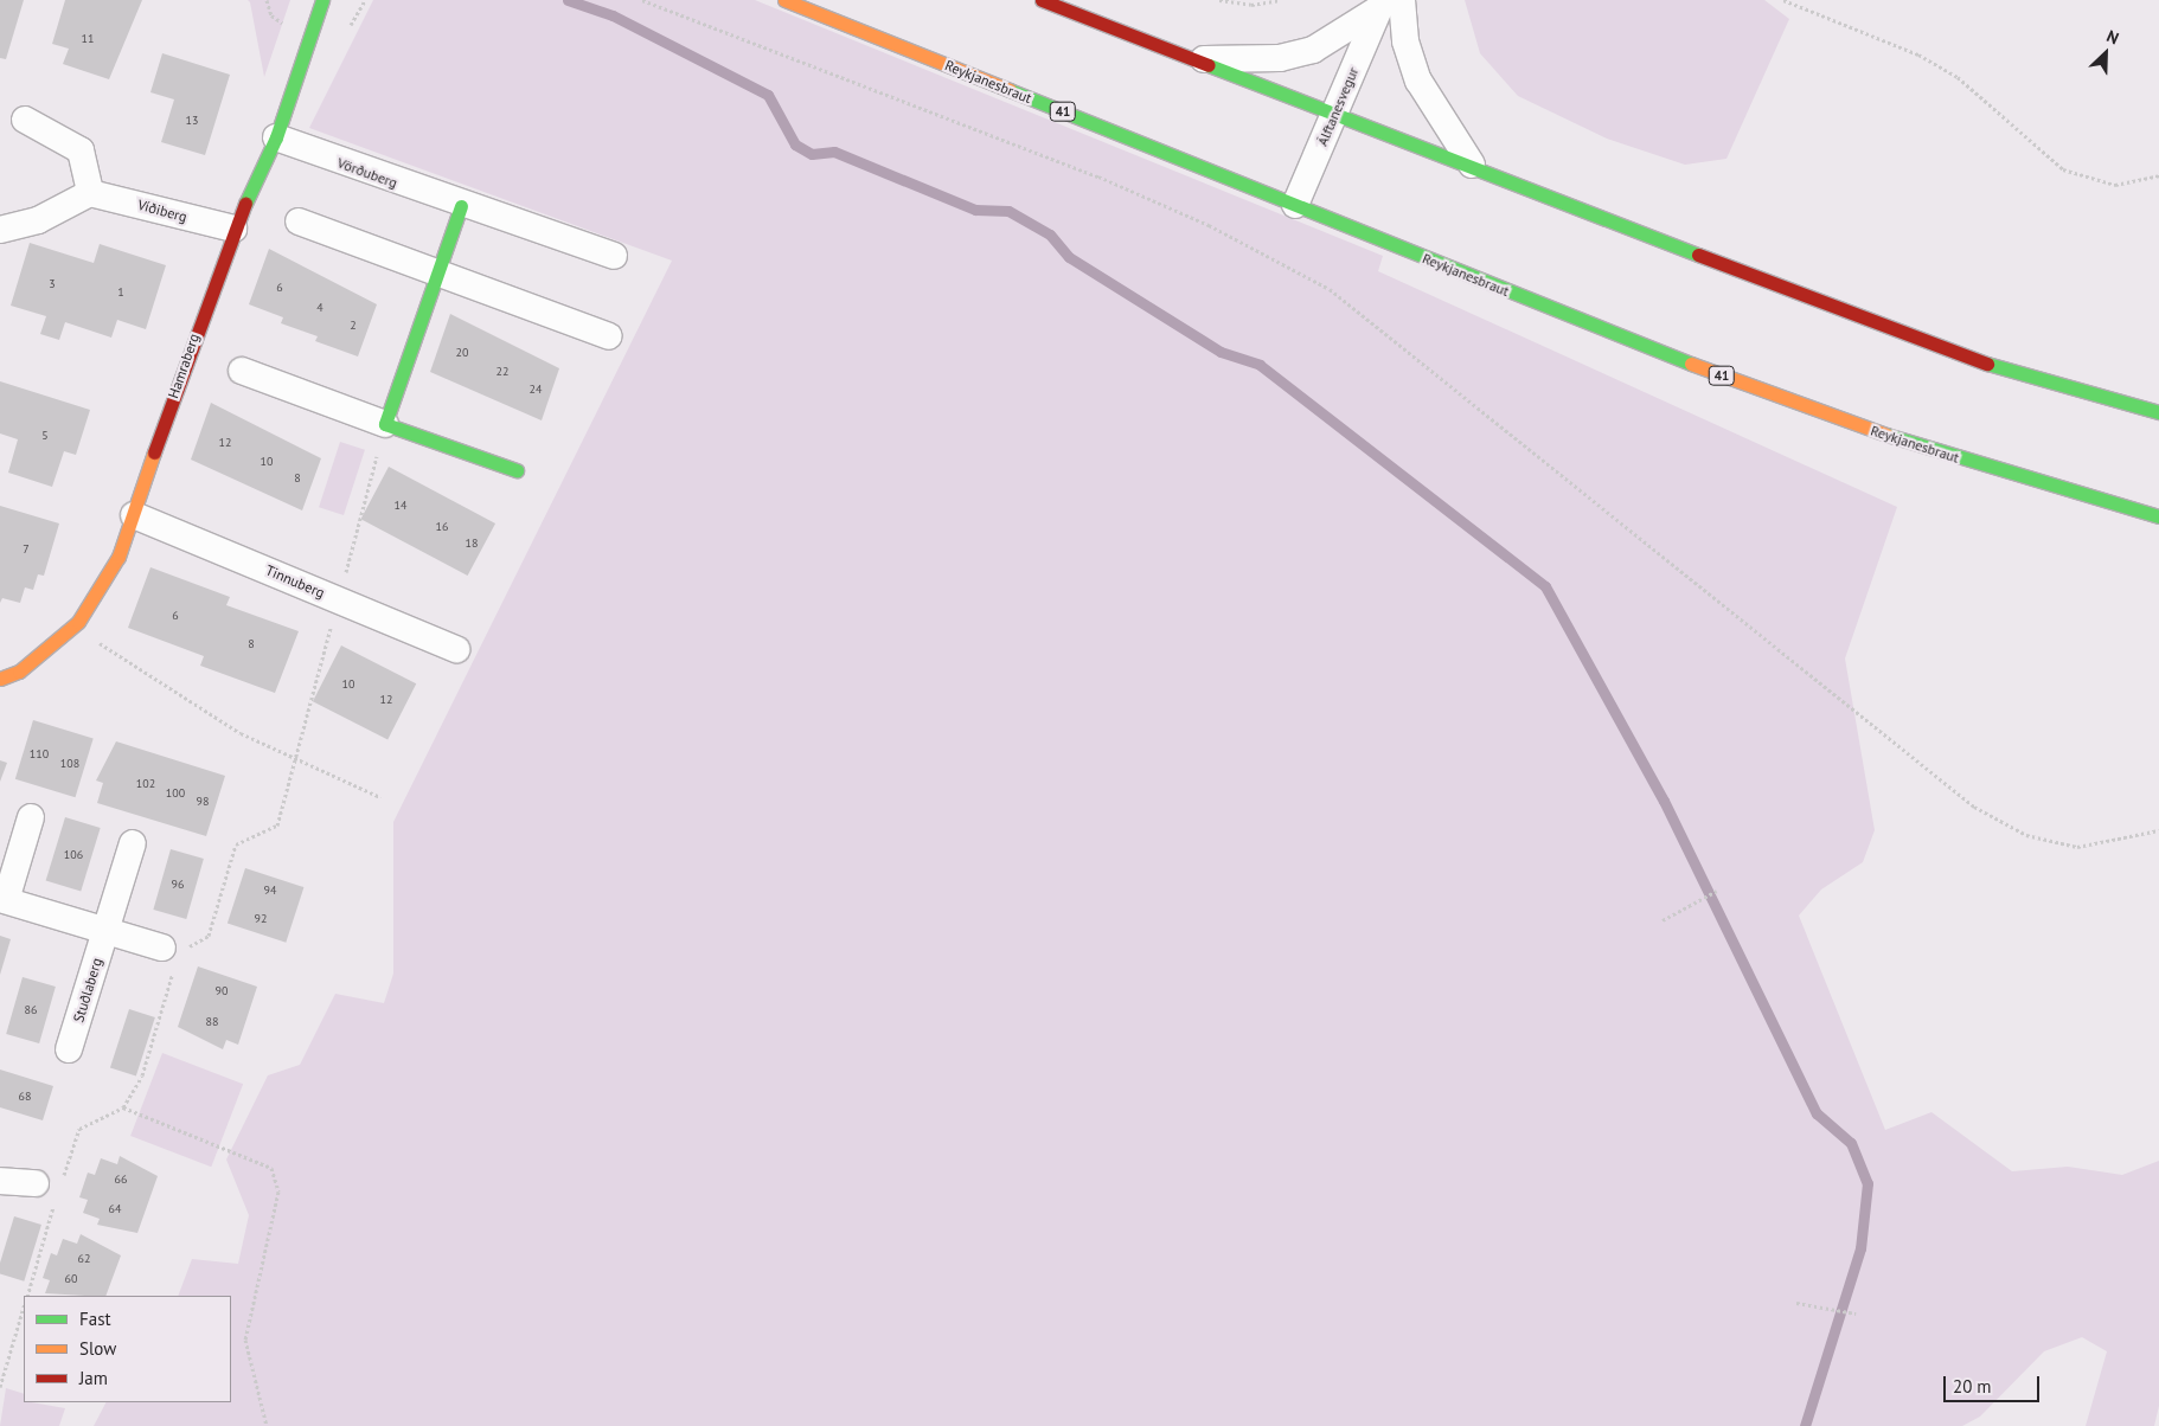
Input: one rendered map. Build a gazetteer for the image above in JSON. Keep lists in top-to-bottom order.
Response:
{
  "streets": {
    "main road": ["Reykjanesbraut", "41", "Hamraberg"],
    "street": [
      "Álftanesvegur",
      "Vörðuberg",
      "Víðiberg",
      "Tinnuberg",
      "Stuðlaberg"
    ]
  },
  "crossings": [
    ["Reykjanesbraut", "Álftanesvegur"],
    ["Vörðuberg", "Hamraberg"],
    ["Víðiberg", "Hamraberg"],
    ["Hamraberg", "Tinnuberg"]
  ],
  "house_numbers": [
    "11",
    "13",
    "3",
    "6",
    "1",
    "4",
    "2",
    "20",
    "22",
    "24",
    "5",
    "12",
    "10",
    "8",
    "14",
    "16",
    "18",
    "7",
    "6",
    "8",
    "10",
    "12",
    "110",
    "108",
    "102",
    "100",
    "98",
    "106",
    "96",
    "94",
    "92",
    "90",
    "86",
    "88",
    "68",
    "66",
    "64",
    "62",
    "60"
  ],
  "legend": ["Fast", "Slow", "Jam"],
  "scale_bar": "20 m",
  "north": "top right"
}
